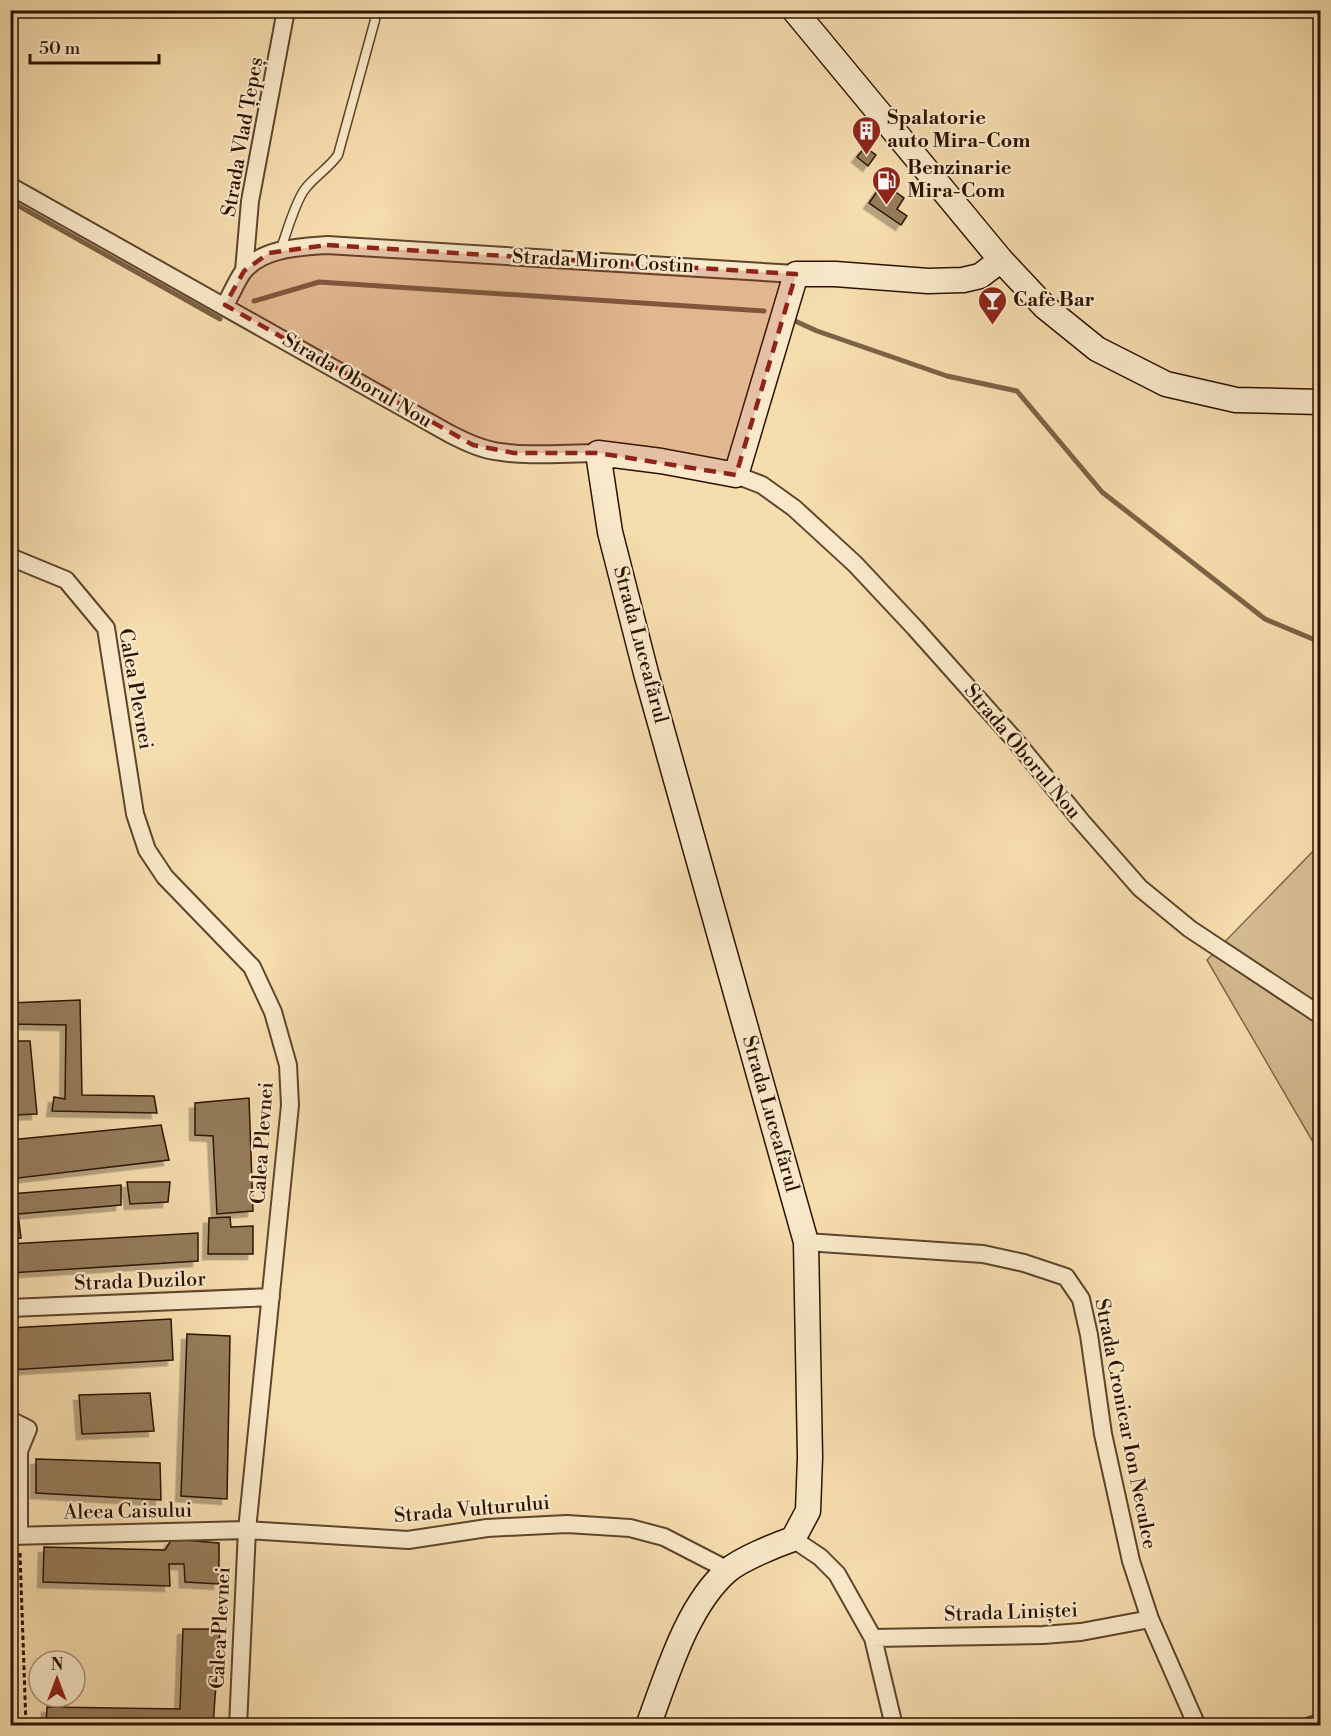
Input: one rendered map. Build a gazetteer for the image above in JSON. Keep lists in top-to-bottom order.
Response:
{
  "streets": {
    "street": [
      "Strada Vlad Țepeș",
      "Strada Miron Costin",
      "Strada Oborul Nou",
      "Strada Luceafărul",
      "Calea Plevnei",
      "Strada Duzilor",
      "Strada Cronicar Ion Neculce",
      "Strada Vulturului",
      "Aleea Caisului",
      "Strada Liniștei"
    ]
  },
  "crossings": [
    ["Strada Vlad Țepeș", "Strada Miron Costin"],
    ["Strada Miron Costin", "Strada Oborul Nou"],
    ["Strada Oborul Nou", "Strada Luceafărul"],
    ["Strada Luceafărul", "Strada Cronicar Ion Neculce"],
    ["Calea Plevnei", "Strada Duzilor"],
    ["Calea Plevnei", "Strada Vulturului"],
    ["Calea Plevnei", "Aleea Caisului"],
    ["Strada Cronicar Ion Neculce", "Strada Liniștei"],
    ["Strada Vulturului", "Aleea Caisului"]
  ],
  "places": {
    "building": ["Spalatorie auto Mira-Com"],
    "fuel station": ["Benzinarie Mira-Com"],
    "bar": ["Cafe Bar"]
  },
  "scale_bar": "50 m",
  "north": "top"
}
